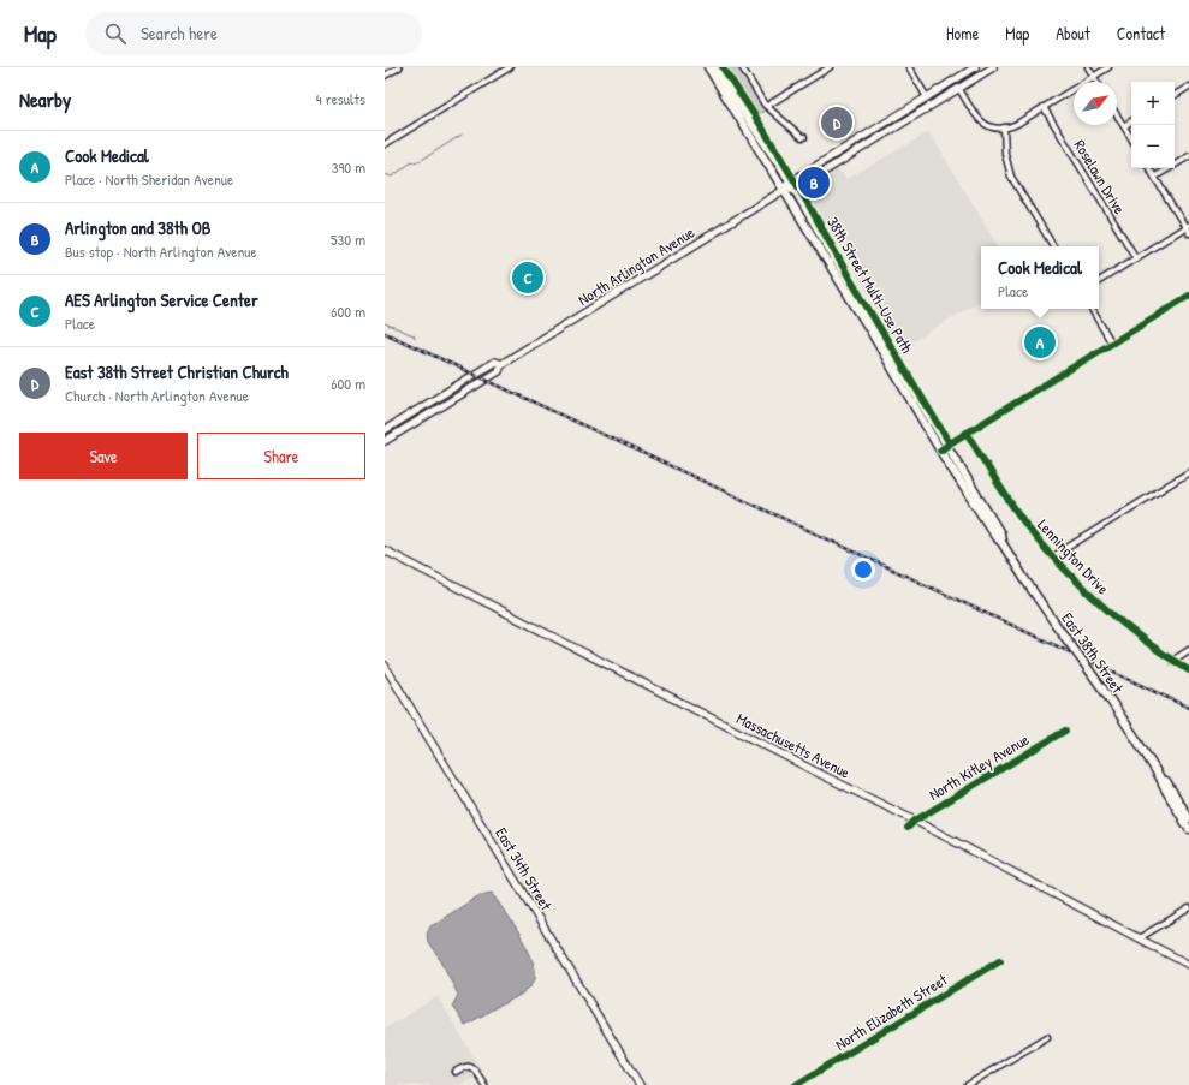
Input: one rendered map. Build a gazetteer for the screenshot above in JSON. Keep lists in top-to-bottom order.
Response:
{
  "streets": {
    "main road": [
      "North Arlington Avenue",
      "East 38th Street",
      "Massachusetts Avenue",
      "East 34th Street"
    ],
    "street": [
      "Roselawn Drive",
      "Lennington Drive",
      "North Kitley Avenue",
      "North Elizabeth Street"
    ],
    "cycle path": ["38th Street Multi-Use Path"]
  },
  "crossings": [
    ["North Arlington Avenue", "East 38th Street"],
    ["Massachusetts Avenue", "North Kitley Avenue"]
  ],
  "north": "top right",
  "page": {
    "header": "Map",
    "search": "Search here",
    "nav": [
      "Home",
      "Map",
      "About",
      "Contact"
    ],
    "heading": ["Nearby", "4 results"],
    "map_buttons": ["+", "−"],
    "pins": [
      "D",
      "B",
      "C",
      "A"
    ],
    "list": [
      {
        "mark": "A",
        "name": "Cook Medical",
        "note": "Place · North Sheridan Avenue",
        "value": "390 m"
      },
      {
        "mark": "B",
        "name": "Arlington and 38th OB",
        "note": "Bus stop · North Arlington Avenue",
        "value": "530 m"
      },
      {
        "mark": "C",
        "name": "AES Arlington Service Center",
        "note": "Place",
        "value": "600 m"
      },
      {
        "mark": "D",
        "name": "East 38th Street Christian Church",
        "note": "Church · North Arlington Avenue",
        "value": "600 m"
      }
    ],
    "popup": ["Cook Medical", "Place"],
    "buttons": ["Save", "Share"]
  }
}
